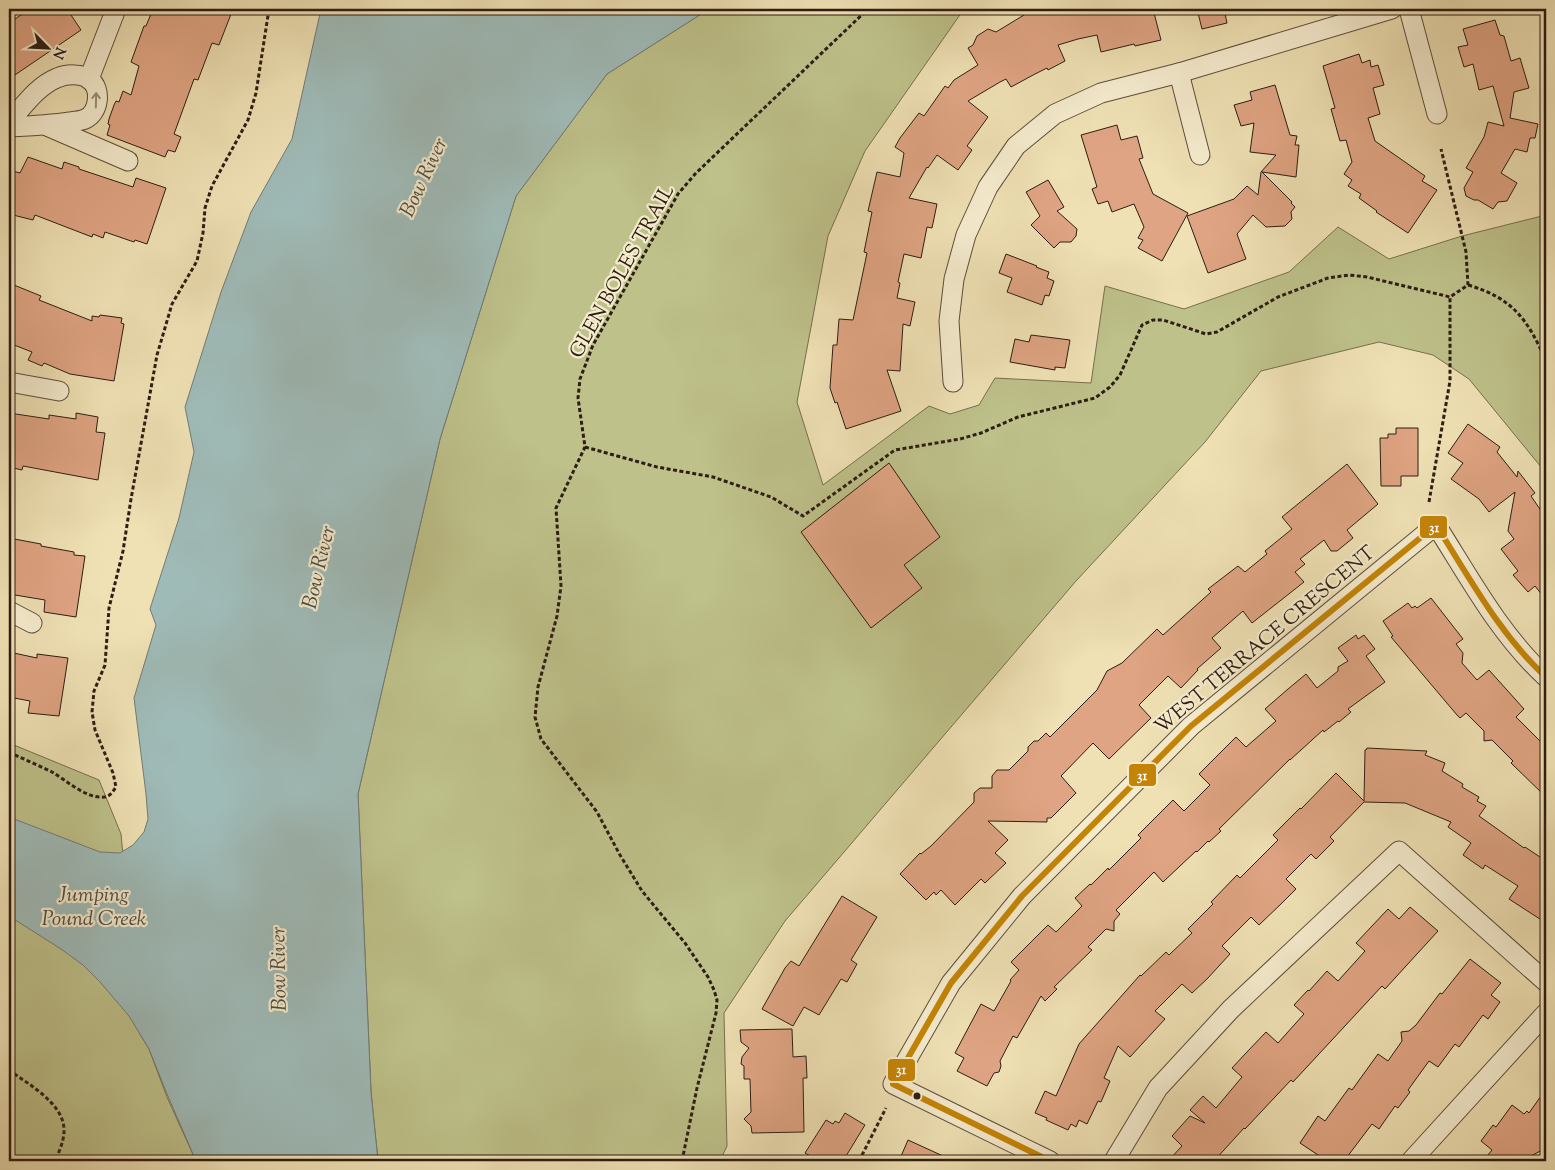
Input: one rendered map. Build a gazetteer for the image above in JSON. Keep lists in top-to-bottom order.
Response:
{
  "streets": {
    "street": ["WEST TERRACE CRESCENT"],
    "path": ["GLEN BOLES TRAIL"]
  },
  "water": ["Bow River", "Jumping Pound Creek"],
  "lines": ["transit line 31"],
  "north": "bottom right"
}
